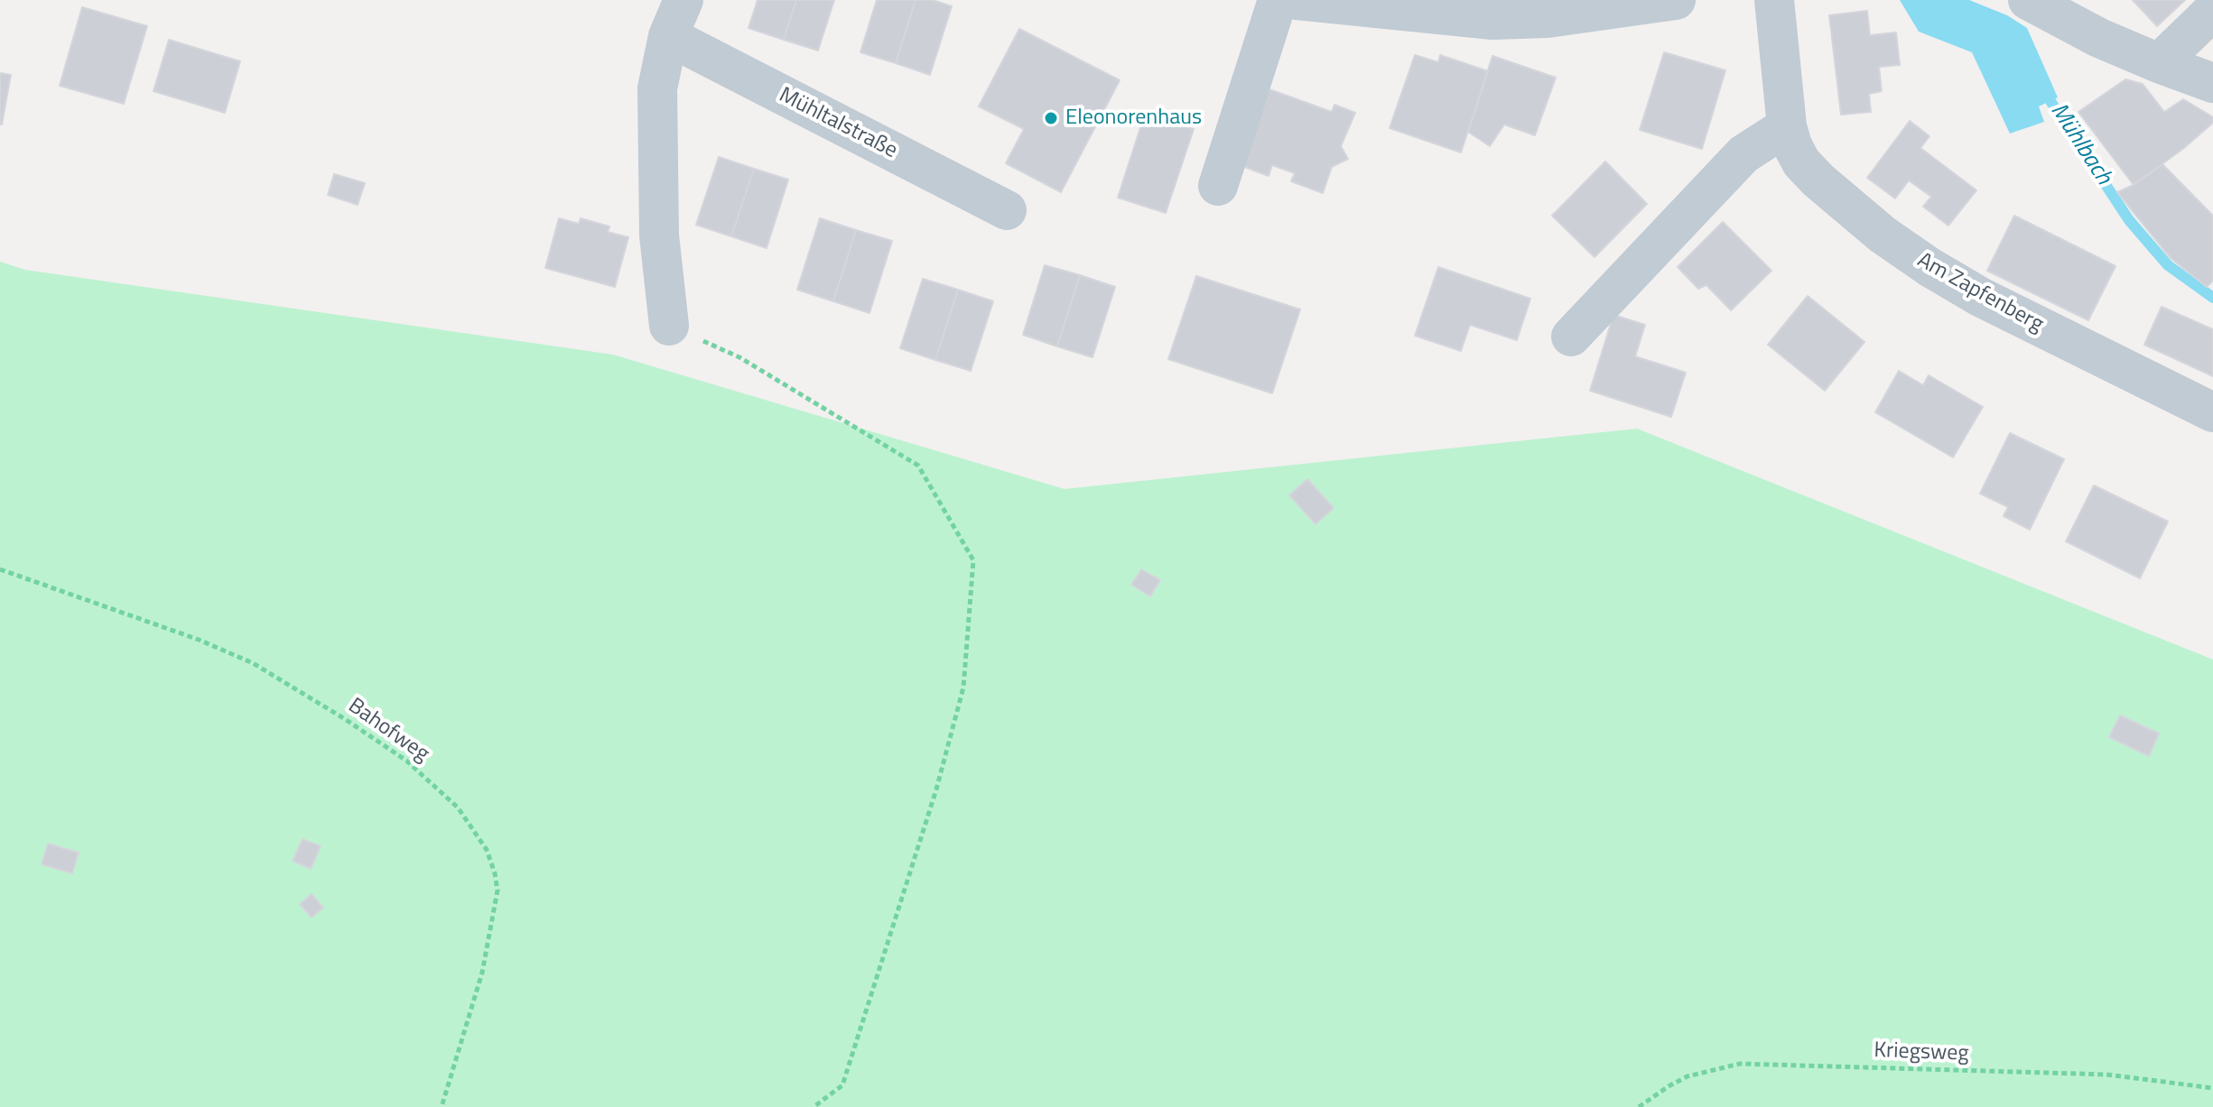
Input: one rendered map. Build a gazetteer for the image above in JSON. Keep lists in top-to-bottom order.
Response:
{
  "streets": {
    "street": ["Mühltalstraße", "Am Zapfenberg"],
    "path": ["Bahofweg", "Kriegsweg"]
  },
  "water": ["Mühlbach"],
  "places": ["Eleonorenhaus"]
}
